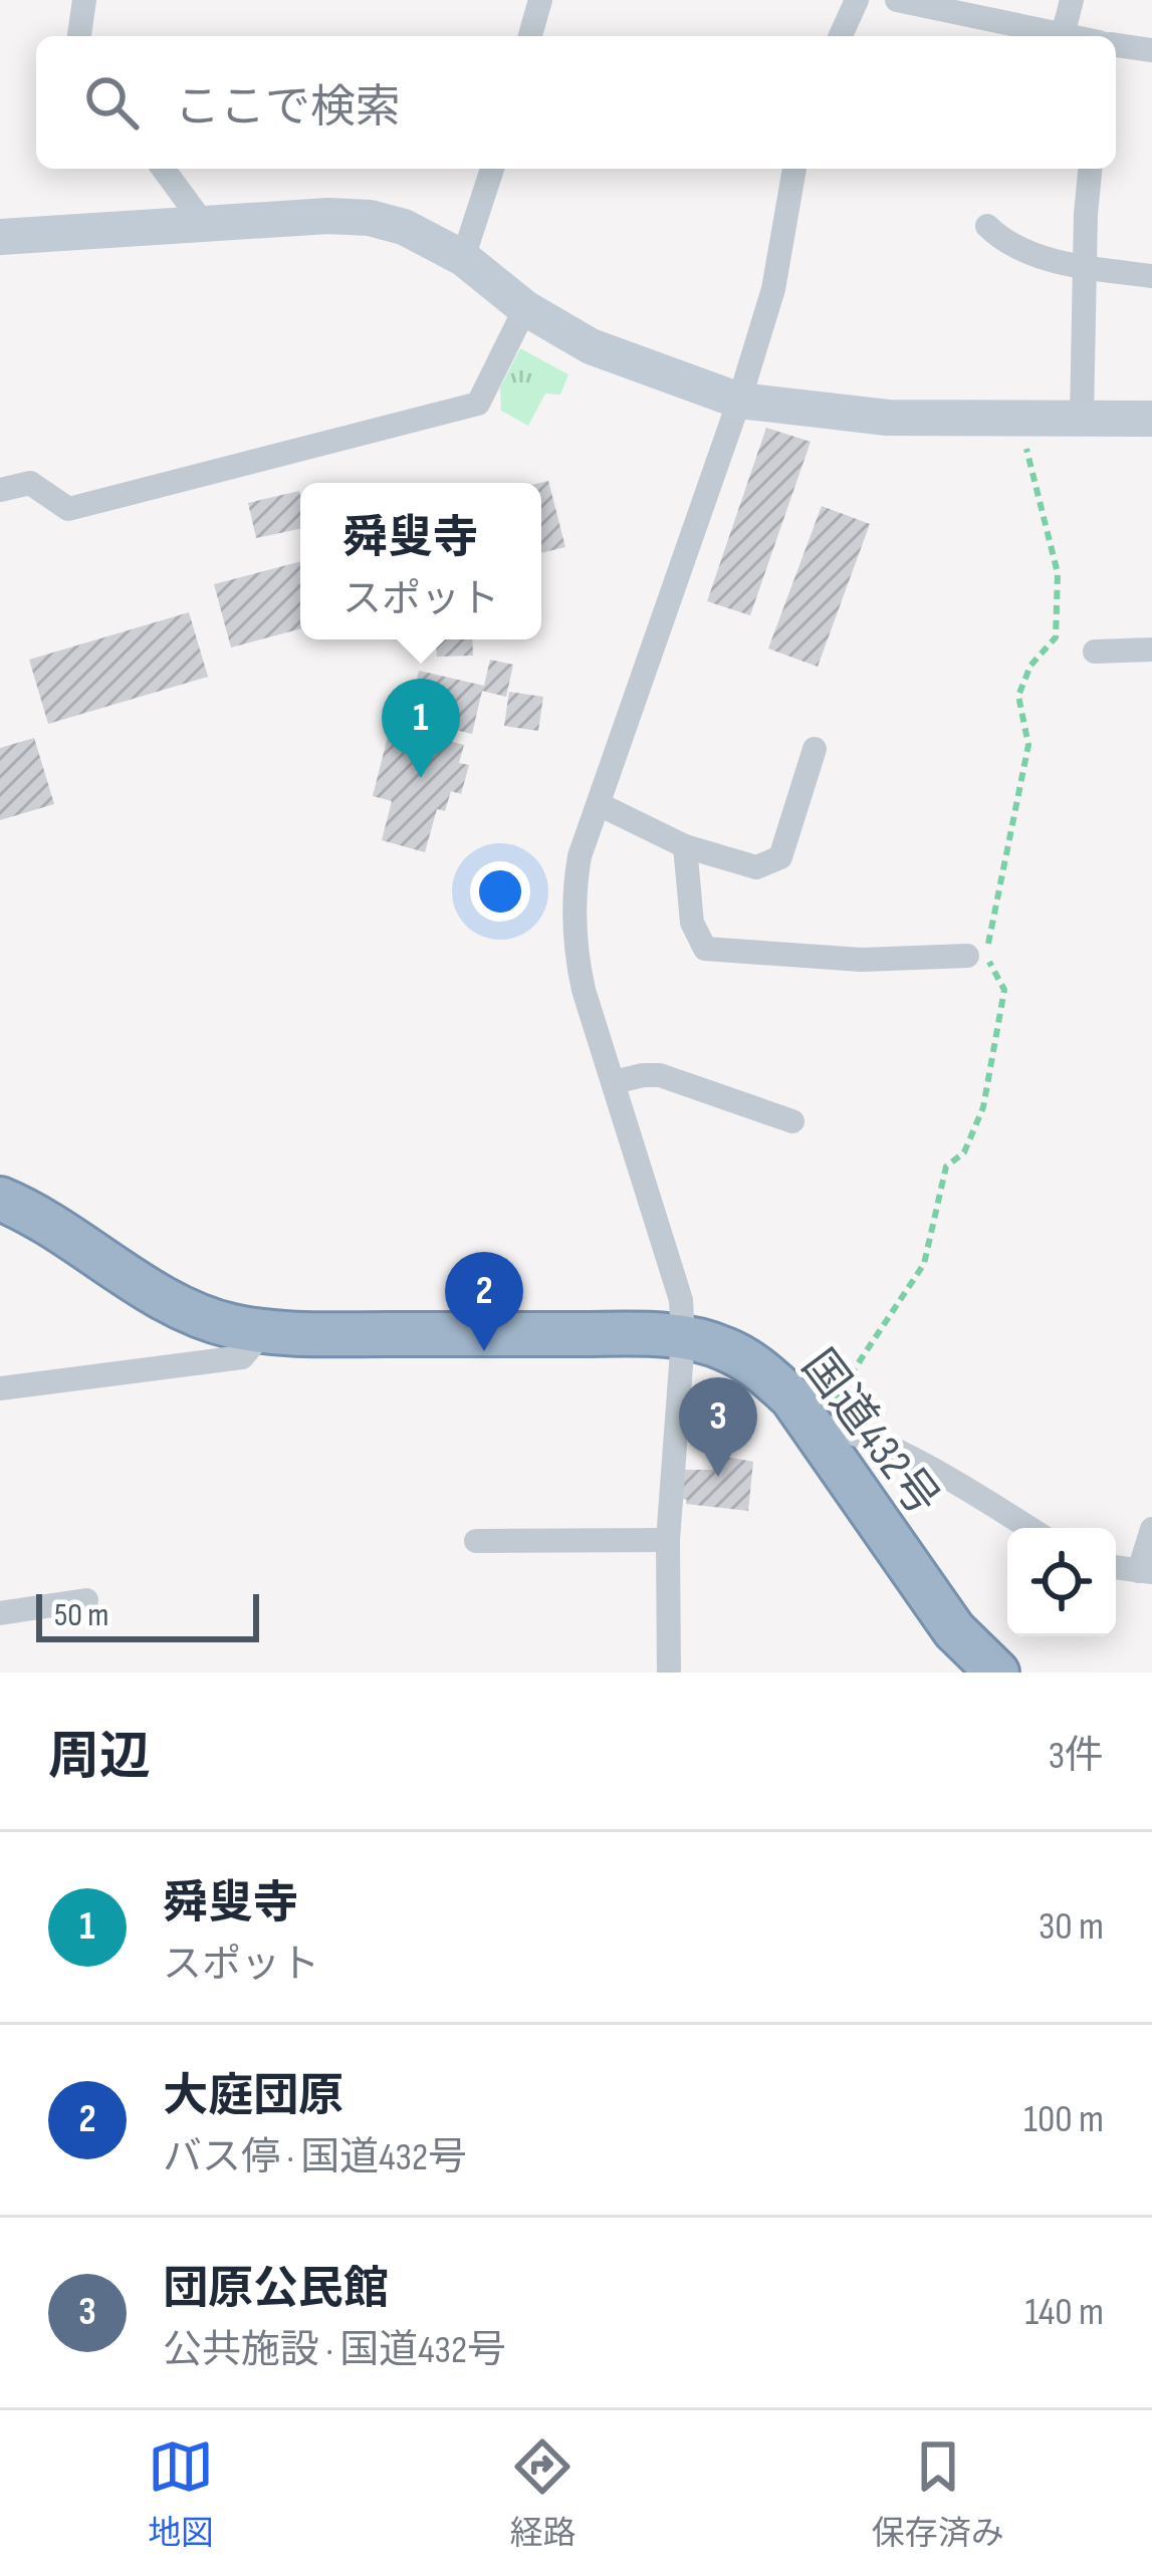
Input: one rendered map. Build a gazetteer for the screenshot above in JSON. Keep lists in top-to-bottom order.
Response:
{
  "streets": {
    "highway": ["国道432号"]
  },
  "scale_bar": "50 m",
  "page": {
    "search": "ここで検索",
    "popup": ["舜叟寺", "スポット"],
    "pins": ["1", "2", "3"],
    "scale": "50 m",
    "heading": ["周辺", "3件"],
    "list": [
      {
        "mark": "1",
        "name": "舜叟寺",
        "note": "スポット",
        "value": "30 m"
      },
      {
        "mark": "2",
        "name": "大庭団原",
        "note": "バス停 · 国道432号",
        "value": "100 m"
      },
      {
        "mark": "3",
        "name": "団原公民館",
        "note": "公共施設 · 国道432号",
        "value": "140 m"
      }
    ],
    "nav": ["地図", "経路", "保存済み"]
  }
}
